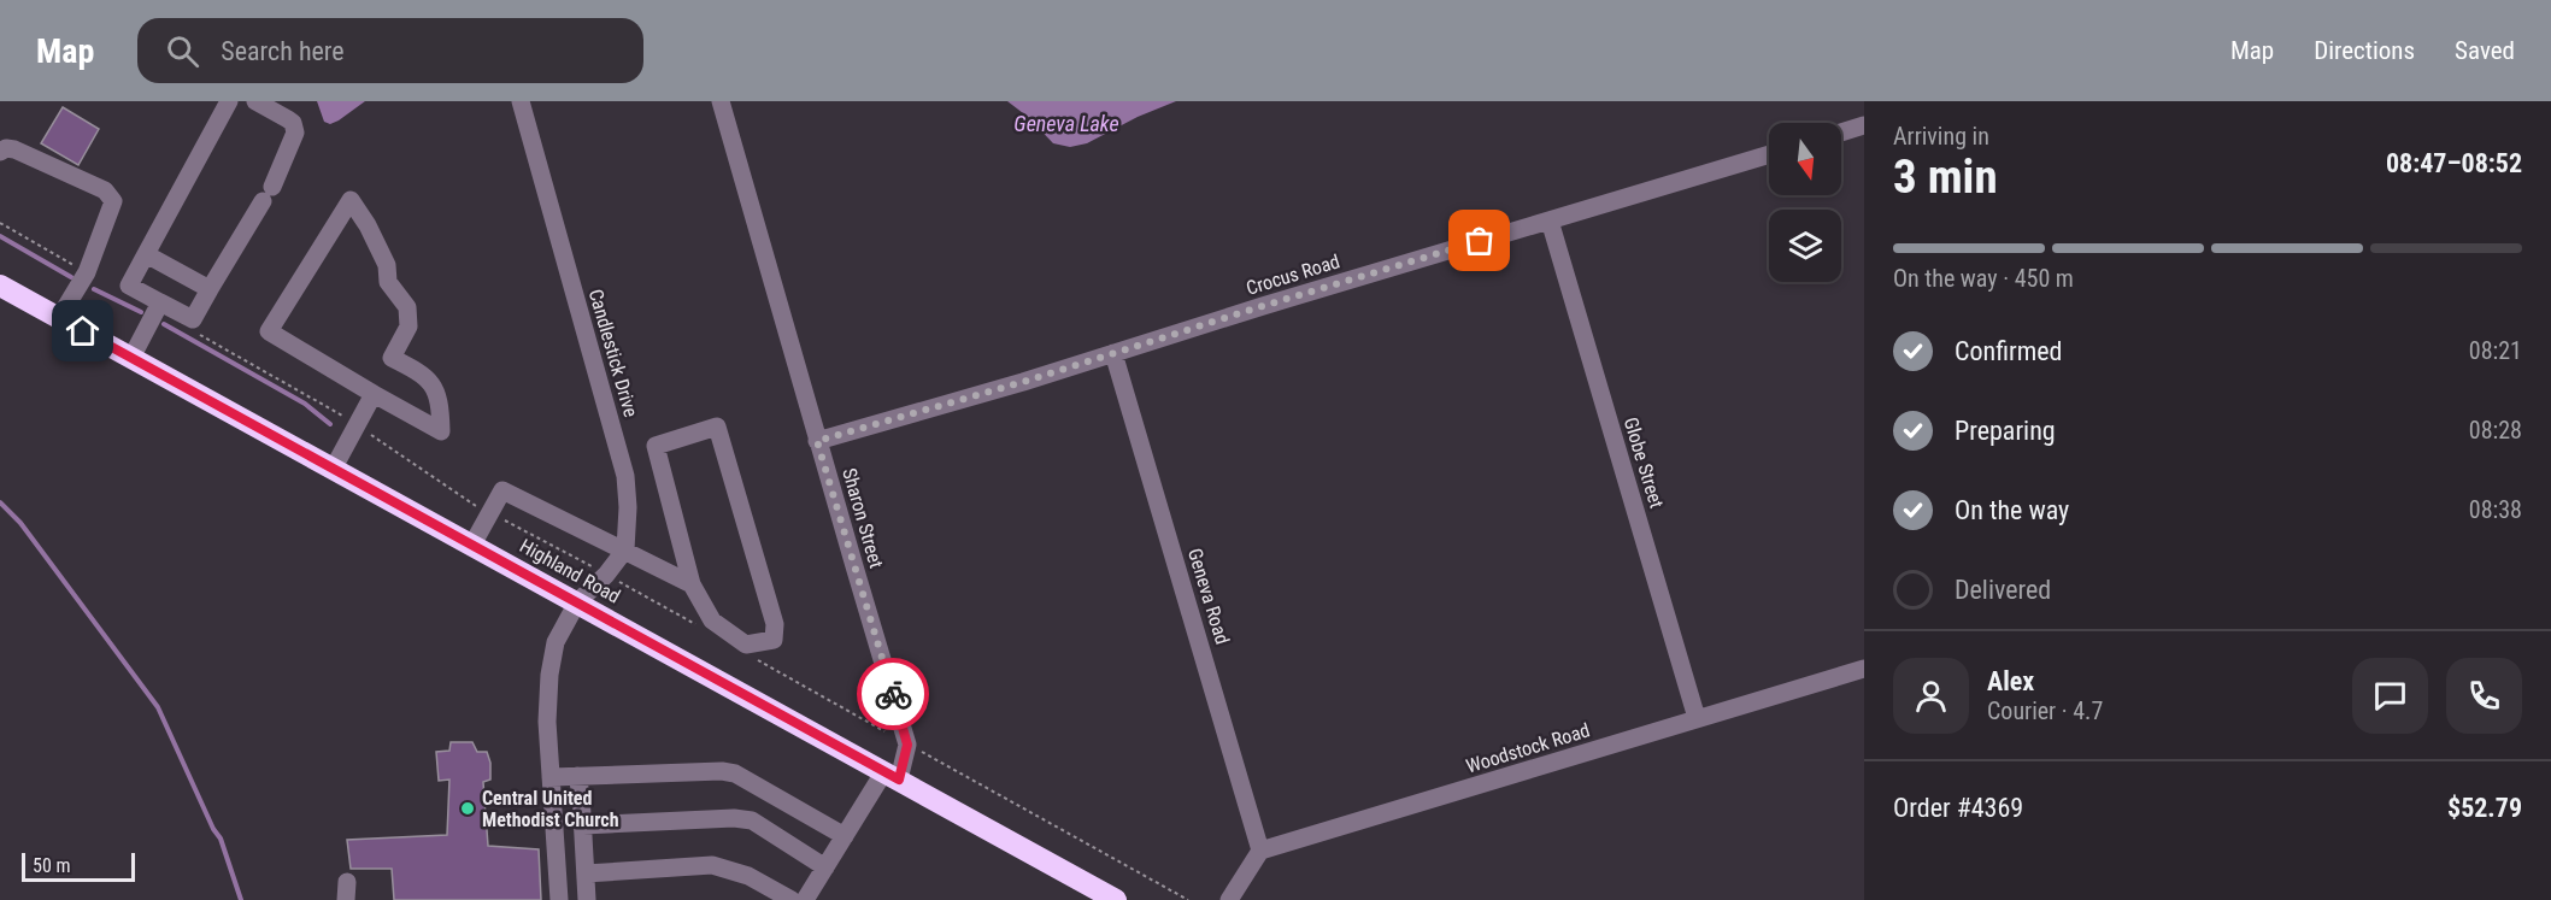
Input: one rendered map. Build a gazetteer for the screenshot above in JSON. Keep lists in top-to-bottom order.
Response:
{
  "streets": {
    "highway": ["Highland Road"],
    "street": [
      "Crocus Road",
      "Candlestick Drive",
      "Globe Street",
      "Sharon Street",
      "Geneva Road",
      "Woodstock Road"
    ]
  },
  "crossings": [
    ["Crocus Road", "Globe Street"],
    ["Crocus Road", "Sharon Street"],
    ["Crocus Road", "Geneva Road"],
    ["Globe Street", "Woodstock Road"],
    ["Sharon Street", "Highland Road"],
    ["Geneva Road", "Woodstock Road"]
  ],
  "water": ["Geneva Lake"],
  "places": ["Central United Methodist Church"],
  "scale_bar": "50 m",
  "north": "bottom",
  "page": {
    "header": "Map",
    "search": "Search here",
    "nav": ["Map", "Directions", "Saved"],
    "heading": ["3 min", "Arriving in", "08:47–08:52"],
    "panel": [
      "Alex",
      "Courier · 4.7",
      "Order #4369",
      "$52.79"
    ],
    "bar": "On the way · 450 m",
    "list": [
      ["Confirmed", "08:21"],
      ["Preparing", "08:28"],
      ["On the way", "08:38"],
      "Delivered"
    ],
    "scale": "50 m"
  }
}
